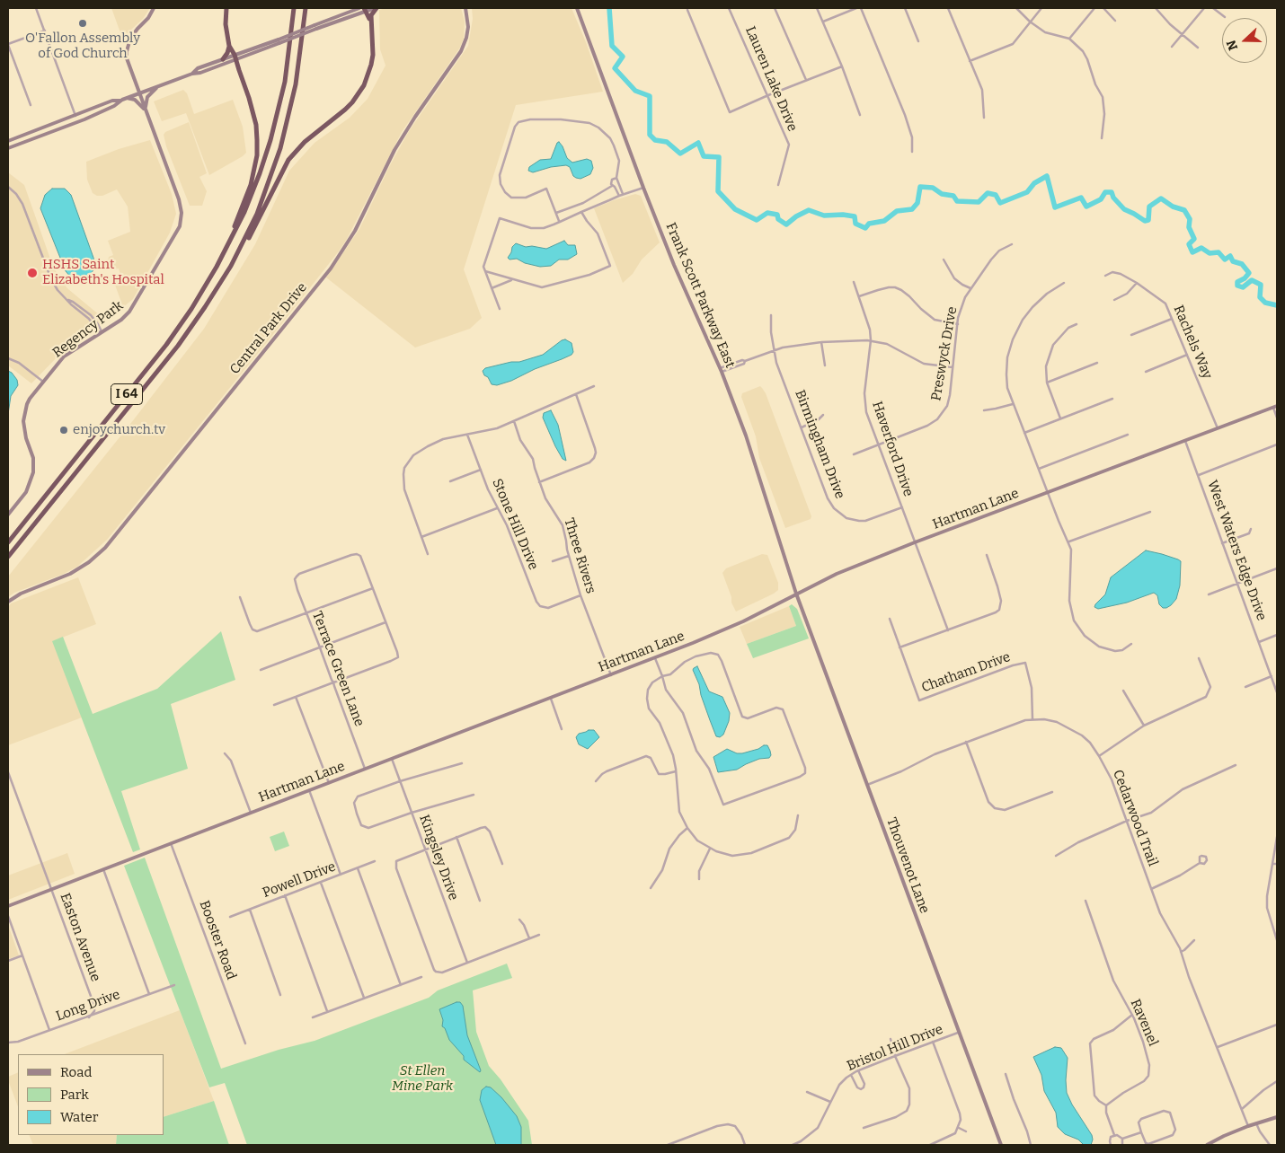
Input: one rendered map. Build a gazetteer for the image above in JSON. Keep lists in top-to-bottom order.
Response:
{
  "streets": {
    "highway": ["I 64"],
    "street": [
      "Lauren Lake Drive",
      "Frank Scott Parkway East",
      "Central Park Drive",
      "Regency Park",
      "Rachels Way",
      "Preswyck Drive",
      "Birmingham Drive",
      "Haverford Drive",
      "Hartman Lane",
      "Stone Hill Drive",
      "West Waters Edge Drive",
      "Three Rivers",
      "Terrace Green Lane",
      "Chatham Drive",
      "Cedarwood Trail",
      "Kingsley Drive",
      "Thouvenot Lane",
      "Powell Drive",
      "Easton Avenue",
      "Booster Road",
      "Long Drive",
      "Ravenel",
      "Bristol Hill Drive"
    ]
  },
  "crossings": [
    ["Frank Scott Parkway East", "Hartman Lane"],
    ["Frank Scott Parkway East", "Thouvenot Lane"],
    ["Rachels Way", "Hartman Lane"],
    ["Preswyck Drive", "Haverford Drive"],
    ["Birmingham Drive", "Haverford Drive"],
    ["Haverford Drive", "Hartman Lane"],
    ["Hartman Lane", "West Waters Edge Drive"],
    ["Hartman Lane", "Three Rivers"],
    ["Hartman Lane", "Terrace Green Lane"],
    ["Hartman Lane", "Kingsley Drive"],
    ["Hartman Lane", "Thouvenot Lane"],
    ["Hartman Lane", "Easton Avenue"],
    ["Hartman Lane", "Booster Road"],
    ["Stone Hill Drive", "Three Rivers"],
    ["Chatham Drive", "Cedarwood Trail"],
    ["Cedarwood Trail", "Thouvenot Lane"],
    ["Thouvenot Lane", "Bristol Hill Drive"],
    ["Easton Avenue", "Long Drive"]
  ],
  "parks": ["St Ellen Mine Park"],
  "places": ["O'Fallon Assembly of God Church", "HSHS Saint Elizabeth's Hospital", "enjoychurch.tv"],
  "legend": ["Road", "Park", "Water"],
  "north": "left"
}
